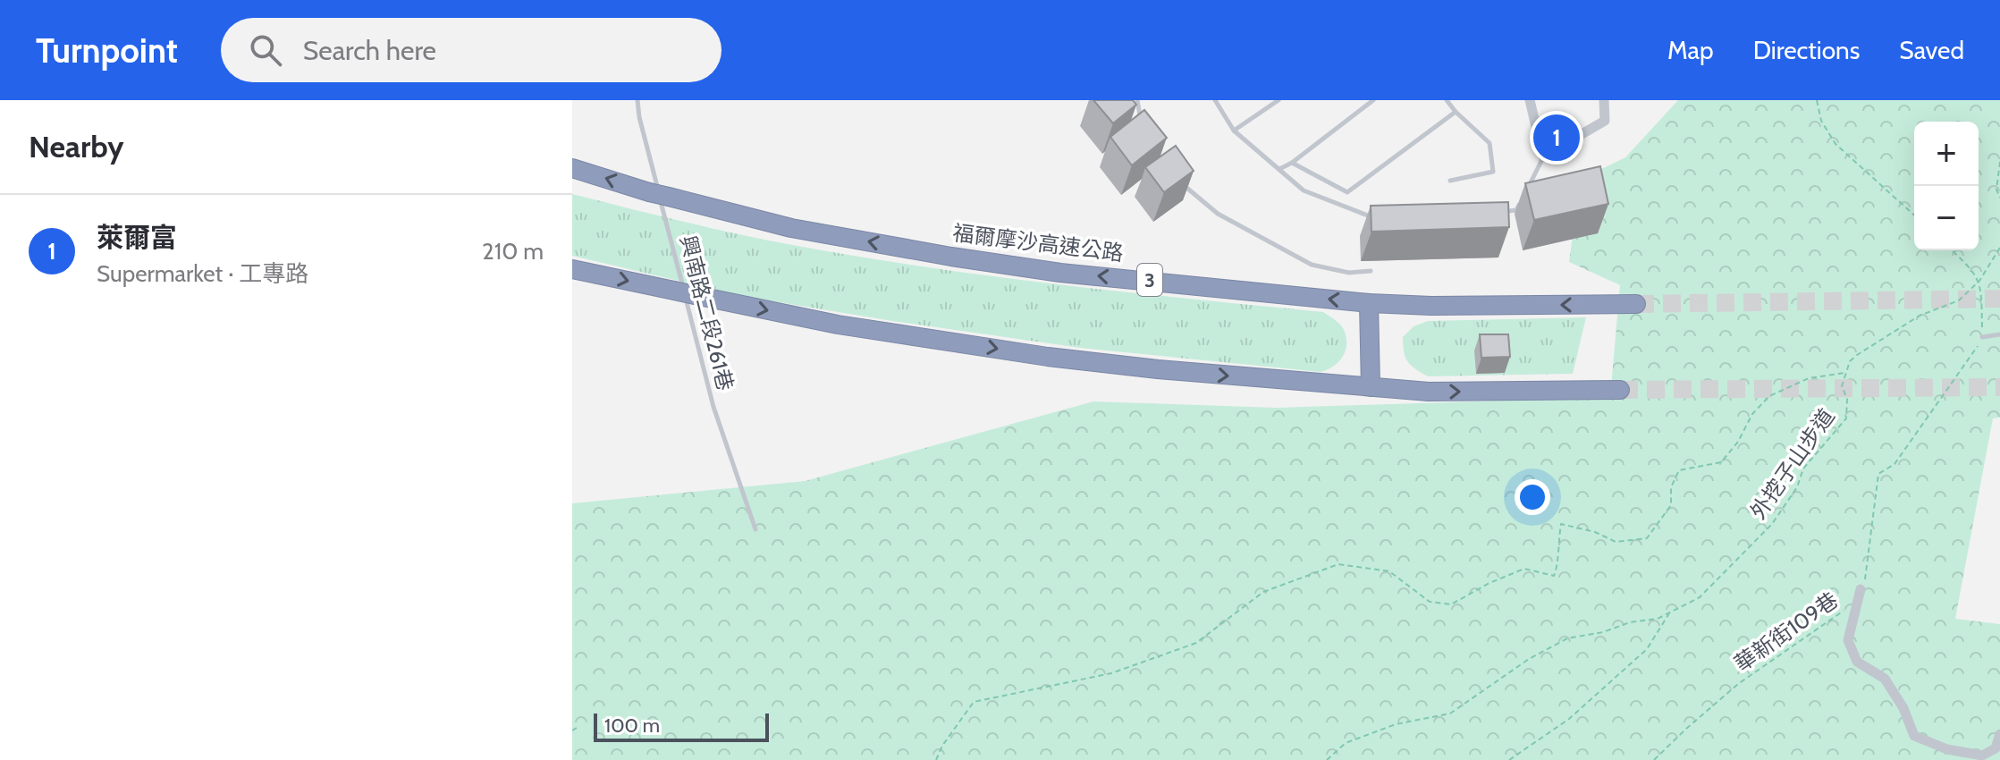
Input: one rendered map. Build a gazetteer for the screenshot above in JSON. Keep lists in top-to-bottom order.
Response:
{
  "streets": {
    "highway": ["福爾摩沙高速公路", "3"],
    "lane": ["興南路二段261巷"],
    "path": ["外挖子山步道", "華新街109巷"]
  },
  "scale_bar": "100 m",
  "page": {
    "header": "Turnpoint",
    "search": "Search here",
    "nav": ["Map", "Directions", "Saved"],
    "heading": "Nearby",
    "pins": "1",
    "map_buttons": ["+", "−"],
    "list": [
      {
        "mark": "1",
        "name": "萊爾富",
        "note": "Supermarket · 工專路",
        "value": "210 m"
      }
    ],
    "scale": "100 m"
  }
}
